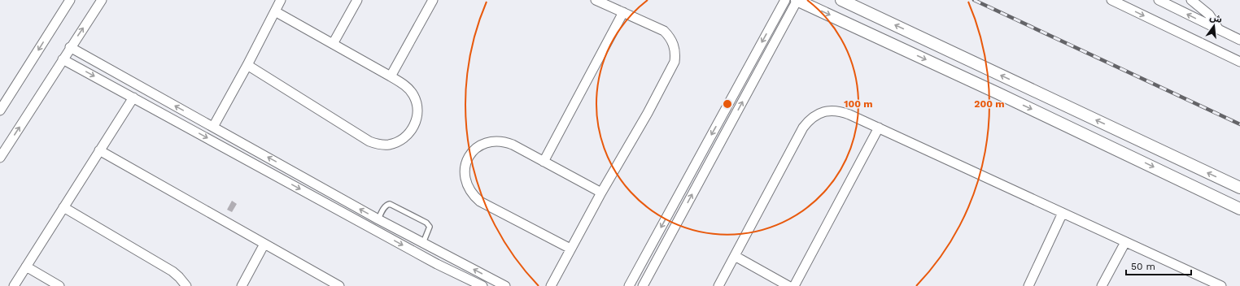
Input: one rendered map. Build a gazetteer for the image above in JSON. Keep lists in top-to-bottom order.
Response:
{
  "scale_bar": "50 m",
  "north": "top",
  "rings": ["100 m", "200 m"]
}
